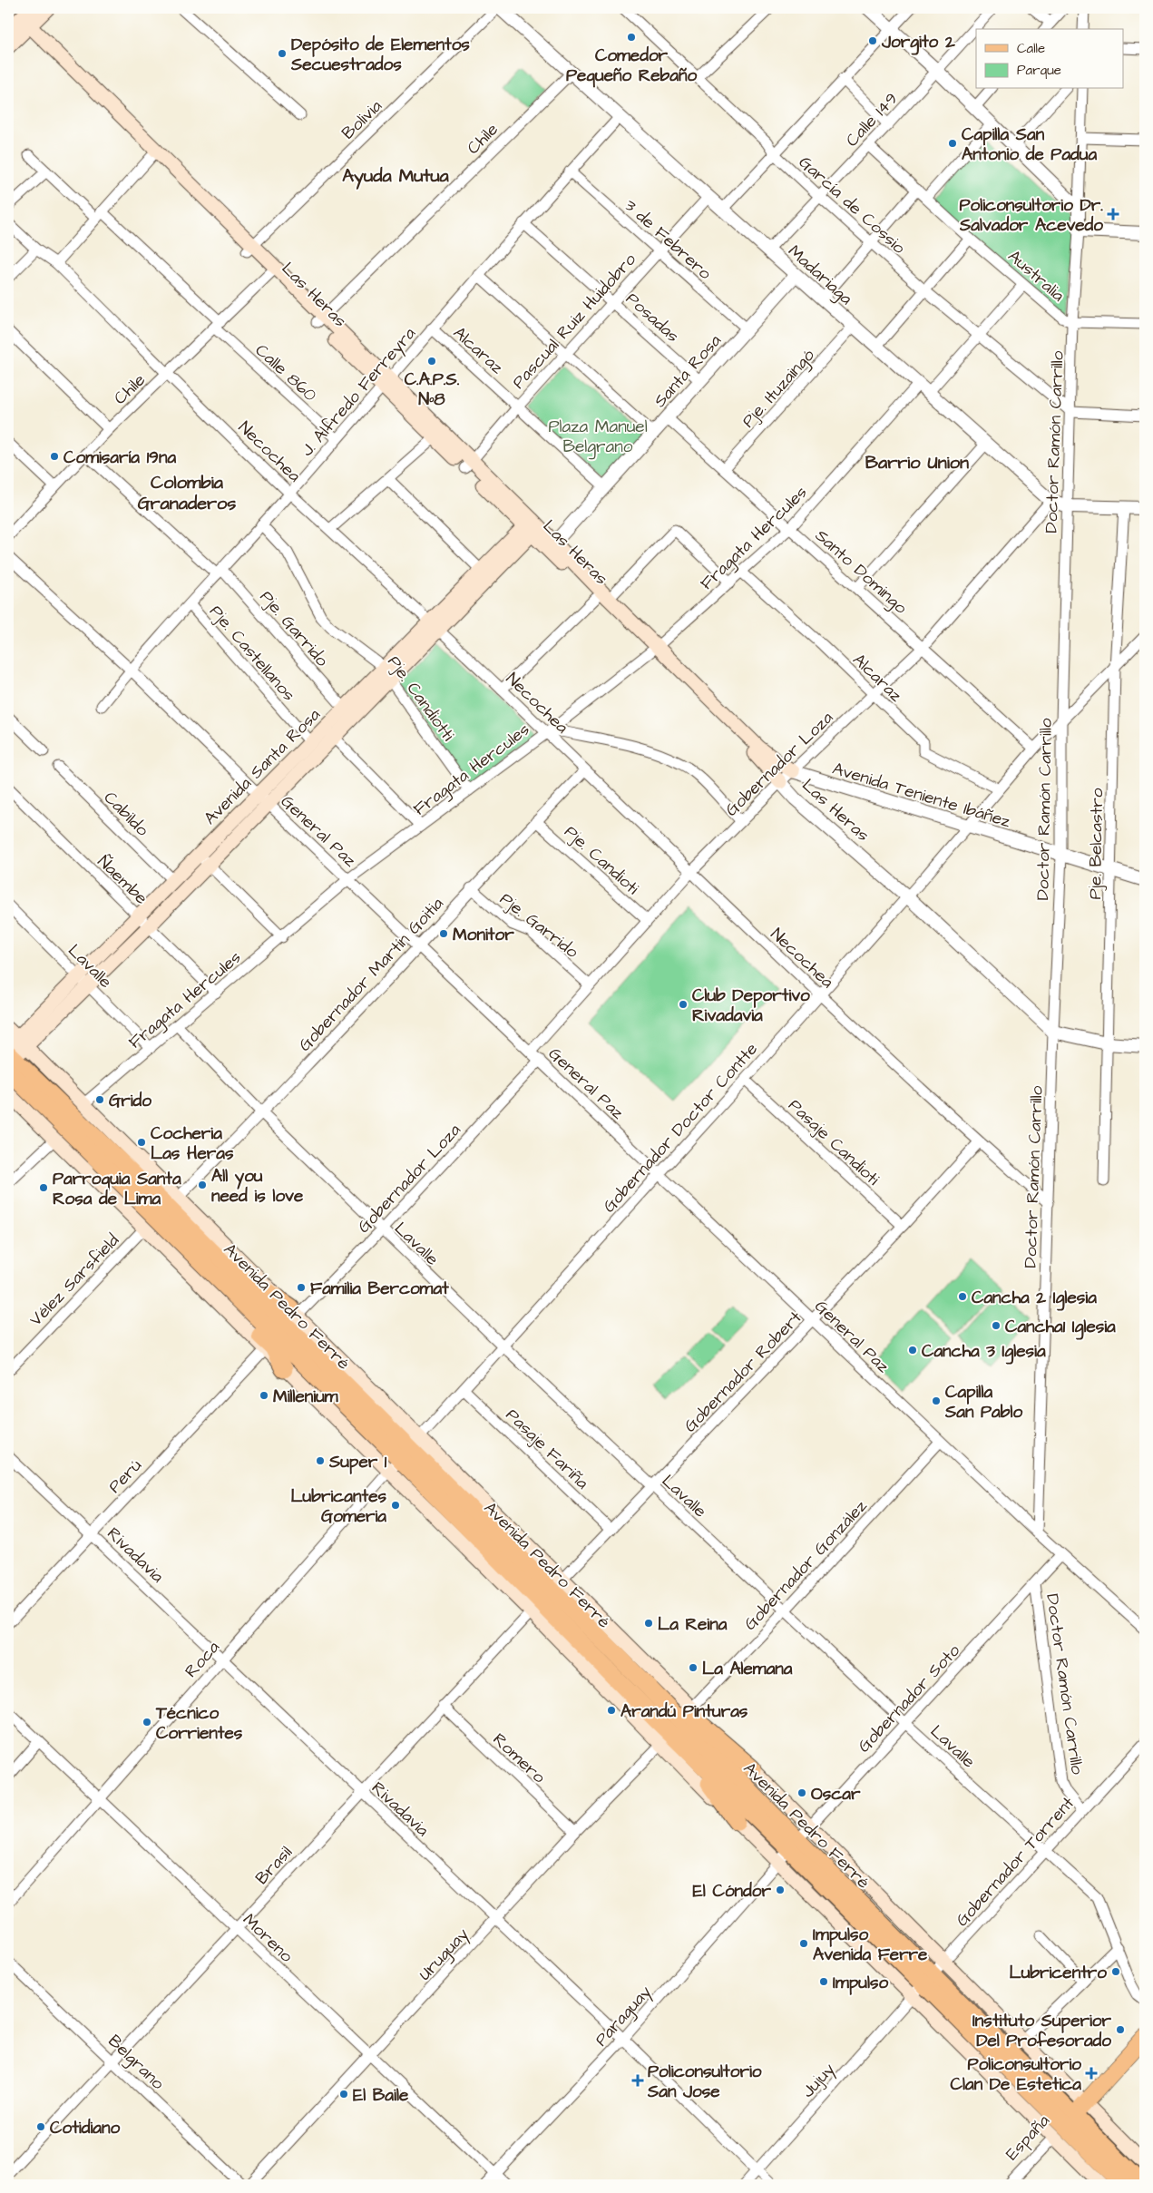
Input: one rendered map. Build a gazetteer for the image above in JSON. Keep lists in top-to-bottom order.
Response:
{
  "streets": {
    "highway": ["Avenida Pedro Ferré"],
    "main road": ["Las Heras", "Avenida Santa Rosa"],
    "street": [
      "Bolivia",
      "Calle 149",
      "Chile",
      "García de Cossio",
      "3 de Febrero",
      "Madariaga",
      "Australia",
      "Posadas",
      "Pascual Ruiz Huidobro",
      "Alcaraz",
      "Santa Rosa",
      "Calle 860",
      "Pje. Ituzaingó",
      "J. Alfredo Ferreyra",
      "Doctor Ramón Carrillo",
      "Necochea",
      "Fragata Hercules",
      "Santo Domingo",
      "Pje. Garrido",
      "Pje. Castellanos",
      "Pje. Candiotti",
      "Gobernador Loza",
      "Avenida Teniente Ibáñez",
      "Cabildo",
      "General Paz",
      "Pje. Belcastro",
      "Pje. Candioti",
      "Ñaembe",
      "Lavalle",
      "Gobernador Martín Goitia",
      "Gobernador Doctor Contte",
      "Pasaje Candioti",
      "Vélez Sarsfield",
      "Gobernador Robert",
      "Pasaje Fariña",
      "Perú",
      "Rivadavia",
      "Gobernador González",
      "Roca",
      "Gobernador Soto",
      "Romero",
      "Gobernador Torrent",
      "Brasil",
      "Moreno",
      "Uruguay",
      "Paraguay",
      "Belgrano",
      "Jujuy",
      "España"
    ]
  },
  "crossings": [
    ["Bolivia", "Madariaga"],
    ["Bolivia", "Las Heras"],
    ["Calle 149", "García de Cossio"],
    ["Calle 149", "Madariaga"],
    ["Calle 149", "Australia"],
    ["Chile", "Madariaga"],
    ["Chile", "Las Heras"],
    ["Chile", "Calle 860"],
    ["Chile", "Necochea"],
    ["Chile", "Pje. Garrido"],
    ["García de Cossio", "Doctor Ramón Carrillo"],
    ["García de Cossio", "Fragata Hercules"],
    ["3 de Febrero", "Pascual Ruiz Huidobro"],
    ["3 de Febrero", "Santa Rosa"],
    ["3 de Febrero", "J. Alfredo Ferreyra"],
    ["Madariaga", "Pascual Ruiz Huidobro"],
    ["Madariaga", "Santa Rosa"],
    ["Madariaga", "Pje. Ituzaingó"],
    ["Madariaga", "J. Alfredo Ferreyra"],
    ["Madariaga", "Doctor Ramón Carrillo"],
    ["Madariaga", "Fragata Hercules"],
    ["Madariaga", "Gobernador Loza"],
    ["Madariaga", "Pje. Belcastro"],
    ["Australia", "Doctor Ramón Carrillo"],
    ["Australia", "Fragata Hercules"],
    ["Las Heras", "Pascual Ruiz Huidobro"],
    ["Las Heras", "Santa Rosa"],
    ["Las Heras", "J. Alfredo Ferreyra"],
    ["Las Heras", "Doctor Ramón Carrillo"],
    ["Las Heras", "Fragata Hercules"],
    ["Las Heras", "Gobernador Loza"],
    ["Las Heras", "Avenida Santa Rosa"],
    ["Las Heras", "Avenida Teniente Ibáñez"],
    ["Las Heras", "Gobernador Doctor Contte"],
    ["Posadas", "Pascual Ruiz Huidobro"],
    ["Posadas", "Santa Rosa"],
    ["Posadas", "J. Alfredo Ferreyra"],
    ["Pascual Ruiz Huidobro", "Alcaraz"],
    ["Alcaraz", "Santa Rosa"],
    ["Alcaraz", "J. Alfredo Ferreyra"],
    ["Alcaraz", "Fragata Hercules"],
    ["Alcaraz", "Gobernador Loza"],
    ["Alcaraz", "Gobernador Doctor Contte"],
    ["Santa Rosa", "Santo Domingo"],
    ["Calle 860", "J. Alfredo Ferreyra"],
    ["Pje. Ituzaingó", "Santo Domingo"],
    ["J. Alfredo Ferreyra", "Necochea"],
    ["J. Alfredo Ferreyra", "Pje. Garrido"],
    ["J. Alfredo Ferreyra", "Pje. Castellanos"],
    ["J. Alfredo Ferreyra", "Pje. Candiotti"],
    ["J. Alfredo Ferreyra", "General Paz"],
    ["Doctor Ramón Carrillo", "Necochea"],
    ["Doctor Ramón Carrillo", "Avenida Teniente Ibáñez"],
    ["Doctor Ramón Carrillo", "General Paz"],
    ["Doctor Ramón Carrillo", "Gobernador Doctor Contte"],
    ["Doctor Ramón Carrillo", "Gobernador Soto"],
    ["Doctor Ramón Carrillo", "Gobernador Torrent"],
    ["Necochea", "Fragata Hercules"],
    ["Necochea", "Gobernador Loza"],
    ["Necochea", "Avenida Santa Rosa"],
    ["Necochea", "Gobernador Martín Goitia"],
    ["Necochea", "Gobernador Doctor Contte"],
    ["Necochea", "Gobernador Robert"],
    ["Fragata Hercules", "Santo Domingo"],
    ["Fragata Hercules", "Pje. Candiotti"],
    ["Fragata Hercules", "General Paz"],
    ["Fragata Hercules", "Ñaembe"],
    ["Fragata Hercules", "Lavalle"],
    ["Fragata Hercules", "Avenida Pedro Ferré"],
    ["Santo Domingo", "Gobernador Loza"],
    ["Santo Domingo", "Gobernador Doctor Contte"],
    ["Pje. Garrido", "Gobernador Loza"],
    ["Pje. Garrido", "Avenida Santa Rosa"],
    ["Pje. Garrido", "Gobernador Martín Goitia"],
    ["Pje. Castellanos", "Avenida Santa Rosa"],
    ["Pje. Candiotti", "Avenida Santa Rosa"],
    ["Gobernador Loza", "Avenida Teniente Ibáñez"],
    ["Gobernador Loza", "General Paz"],
    ["Gobernador Loza", "Pje. Candioti"],
    ["Gobernador Loza", "Lavalle"],
    ["Gobernador Loza", "Avenida Pedro Ferré"],
    ["Avenida Santa Rosa", "Cabildo"],
    ["Avenida Santa Rosa", "General Paz"],
    ["Avenida Santa Rosa", "Ñaembe"],
    ["Avenida Santa Rosa", "Lavalle"],
    ["Avenida Santa Rosa", "Avenida Pedro Ferré"],
    ["Avenida Teniente Ibáñez", "Pje. Belcastro"],
    ["Avenida Teniente Ibáñez", "Gobernador Doctor Contte"],
    ["General Paz", "Gobernador Martín Goitia"],
    ["General Paz", "Gobernador Doctor Contte"],
    ["General Paz", "Gobernador Robert"],
    ["General Paz", "Gobernador González"],
    ["General Paz", "Gobernador Soto"],
    ["Pje. Belcastro", "Gobernador Doctor Contte"],
    ["Pje. Candioti", "Gobernador Martín Goitia"],
    ["Lavalle", "Gobernador Martín Goitia"],
    ["Lavalle", "Gobernador Doctor Contte"],
    ["Lavalle", "Gobernador Robert"],
    ["Lavalle", "Gobernador González"],
    ["Lavalle", "Gobernador Soto"],
    ["Lavalle", "Gobernador Torrent"],
    ["Gobernador Martín Goitia", "Avenida Pedro Ferré"],
    ["Gobernador Doctor Contte", "Pasaje Candioti"],
    ["Gobernador Doctor Contte", "Avenida Pedro Ferré"],
    ["Gobernador Doctor Contte", "Pasaje Fariña"],
    ["Gobernador Doctor Contte", "Roca"],
    ["Pasaje Candioti", "Gobernador Robert"],
    ["Vélez Sarsfield", "Avenida Pedro Ferré"],
    ["Avenida Pedro Ferré", "Gobernador Robert"],
    ["Avenida Pedro Ferré", "Perú"],
    ["Avenida Pedro Ferré", "Gobernador González"],
    ["Avenida Pedro Ferré", "Roca"],
    ["Avenida Pedro Ferré", "Gobernador Soto"],
    ["Avenida Pedro Ferré", "Gobernador Torrent"],
    ["Avenida Pedro Ferré", "Brasil"],
    ["Avenida Pedro Ferré", "Uruguay"],
    ["Avenida Pedro Ferré", "Paraguay"],
    ["Avenida Pedro Ferré", "Jujuy"],
    ["Avenida Pedro Ferré", "España"],
    ["Gobernador Robert", "Pasaje Fariña"],
    ["Gobernador Robert", "Brasil"],
    ["Perú", "Rivadavia"],
    ["Rivadavia", "Roca"],
    ["Rivadavia", "Brasil"],
    ["Rivadavia", "Uruguay"],
    ["Rivadavia", "Paraguay"],
    ["Rivadavia", "Jujuy"],
    ["Roca", "Moreno"],
    ["Gobernador Soto", "Paraguay"],
    ["Romero", "Brasil"],
    ["Romero", "Uruguay"],
    ["Gobernador Torrent", "Jujuy"],
    ["Brasil", "Moreno"],
    ["Brasil", "Belgrano"],
    ["Moreno", "Uruguay"],
    ["Moreno", "Paraguay"]
  ],
  "districts": ["Ayuda Mutua", "Barrio Union", "Colombia Granaderos"],
  "parks": ["Plaza Manuel Belgrano"],
  "places": {
    "other": [
      "Comedor Pequeño Rebaño",
      "Jorgito 2",
      "Depósito de Elementos Secuestrados",
      "Capilla San Antonio de Padua",
      "C.A.P.S. Nº8",
      "Comisaría 19na",
      "Monitor",
      "Club Deportivo Rivadavia",
      "Grido",
      "Cocheria Las Heras",
      "All you need is love",
      "Parroquia Santa Rosa de Lima",
      "Familia Bercomat",
      "Cancha 2 Iglesia",
      "Cancha1 Iglesia",
      "Cancha 3 Iglesia",
      "Millenium",
      "Capilla San Pablo",
      "Super 1",
      "Lubricantes Gomeria",
      "La Reina",
      "La Alemana",
      "Arandú Pinturas",
      "Técnico Corrientes",
      "Oscar",
      "El Cóndor",
      "Impulso Avenida Ferre",
      "Lubricentro",
      "Impulso",
      "Instituto Superior Del Profesorado",
      "El Baile",
      "Cotidiano"
    ],
    "health": ["Policonsultorio Dr. Salvador Acevedo", "Policonsultorio Clan De Estetica", "Policonsultorio San Jose"]
  },
  "legend": ["Calle", "Parque"]
}
